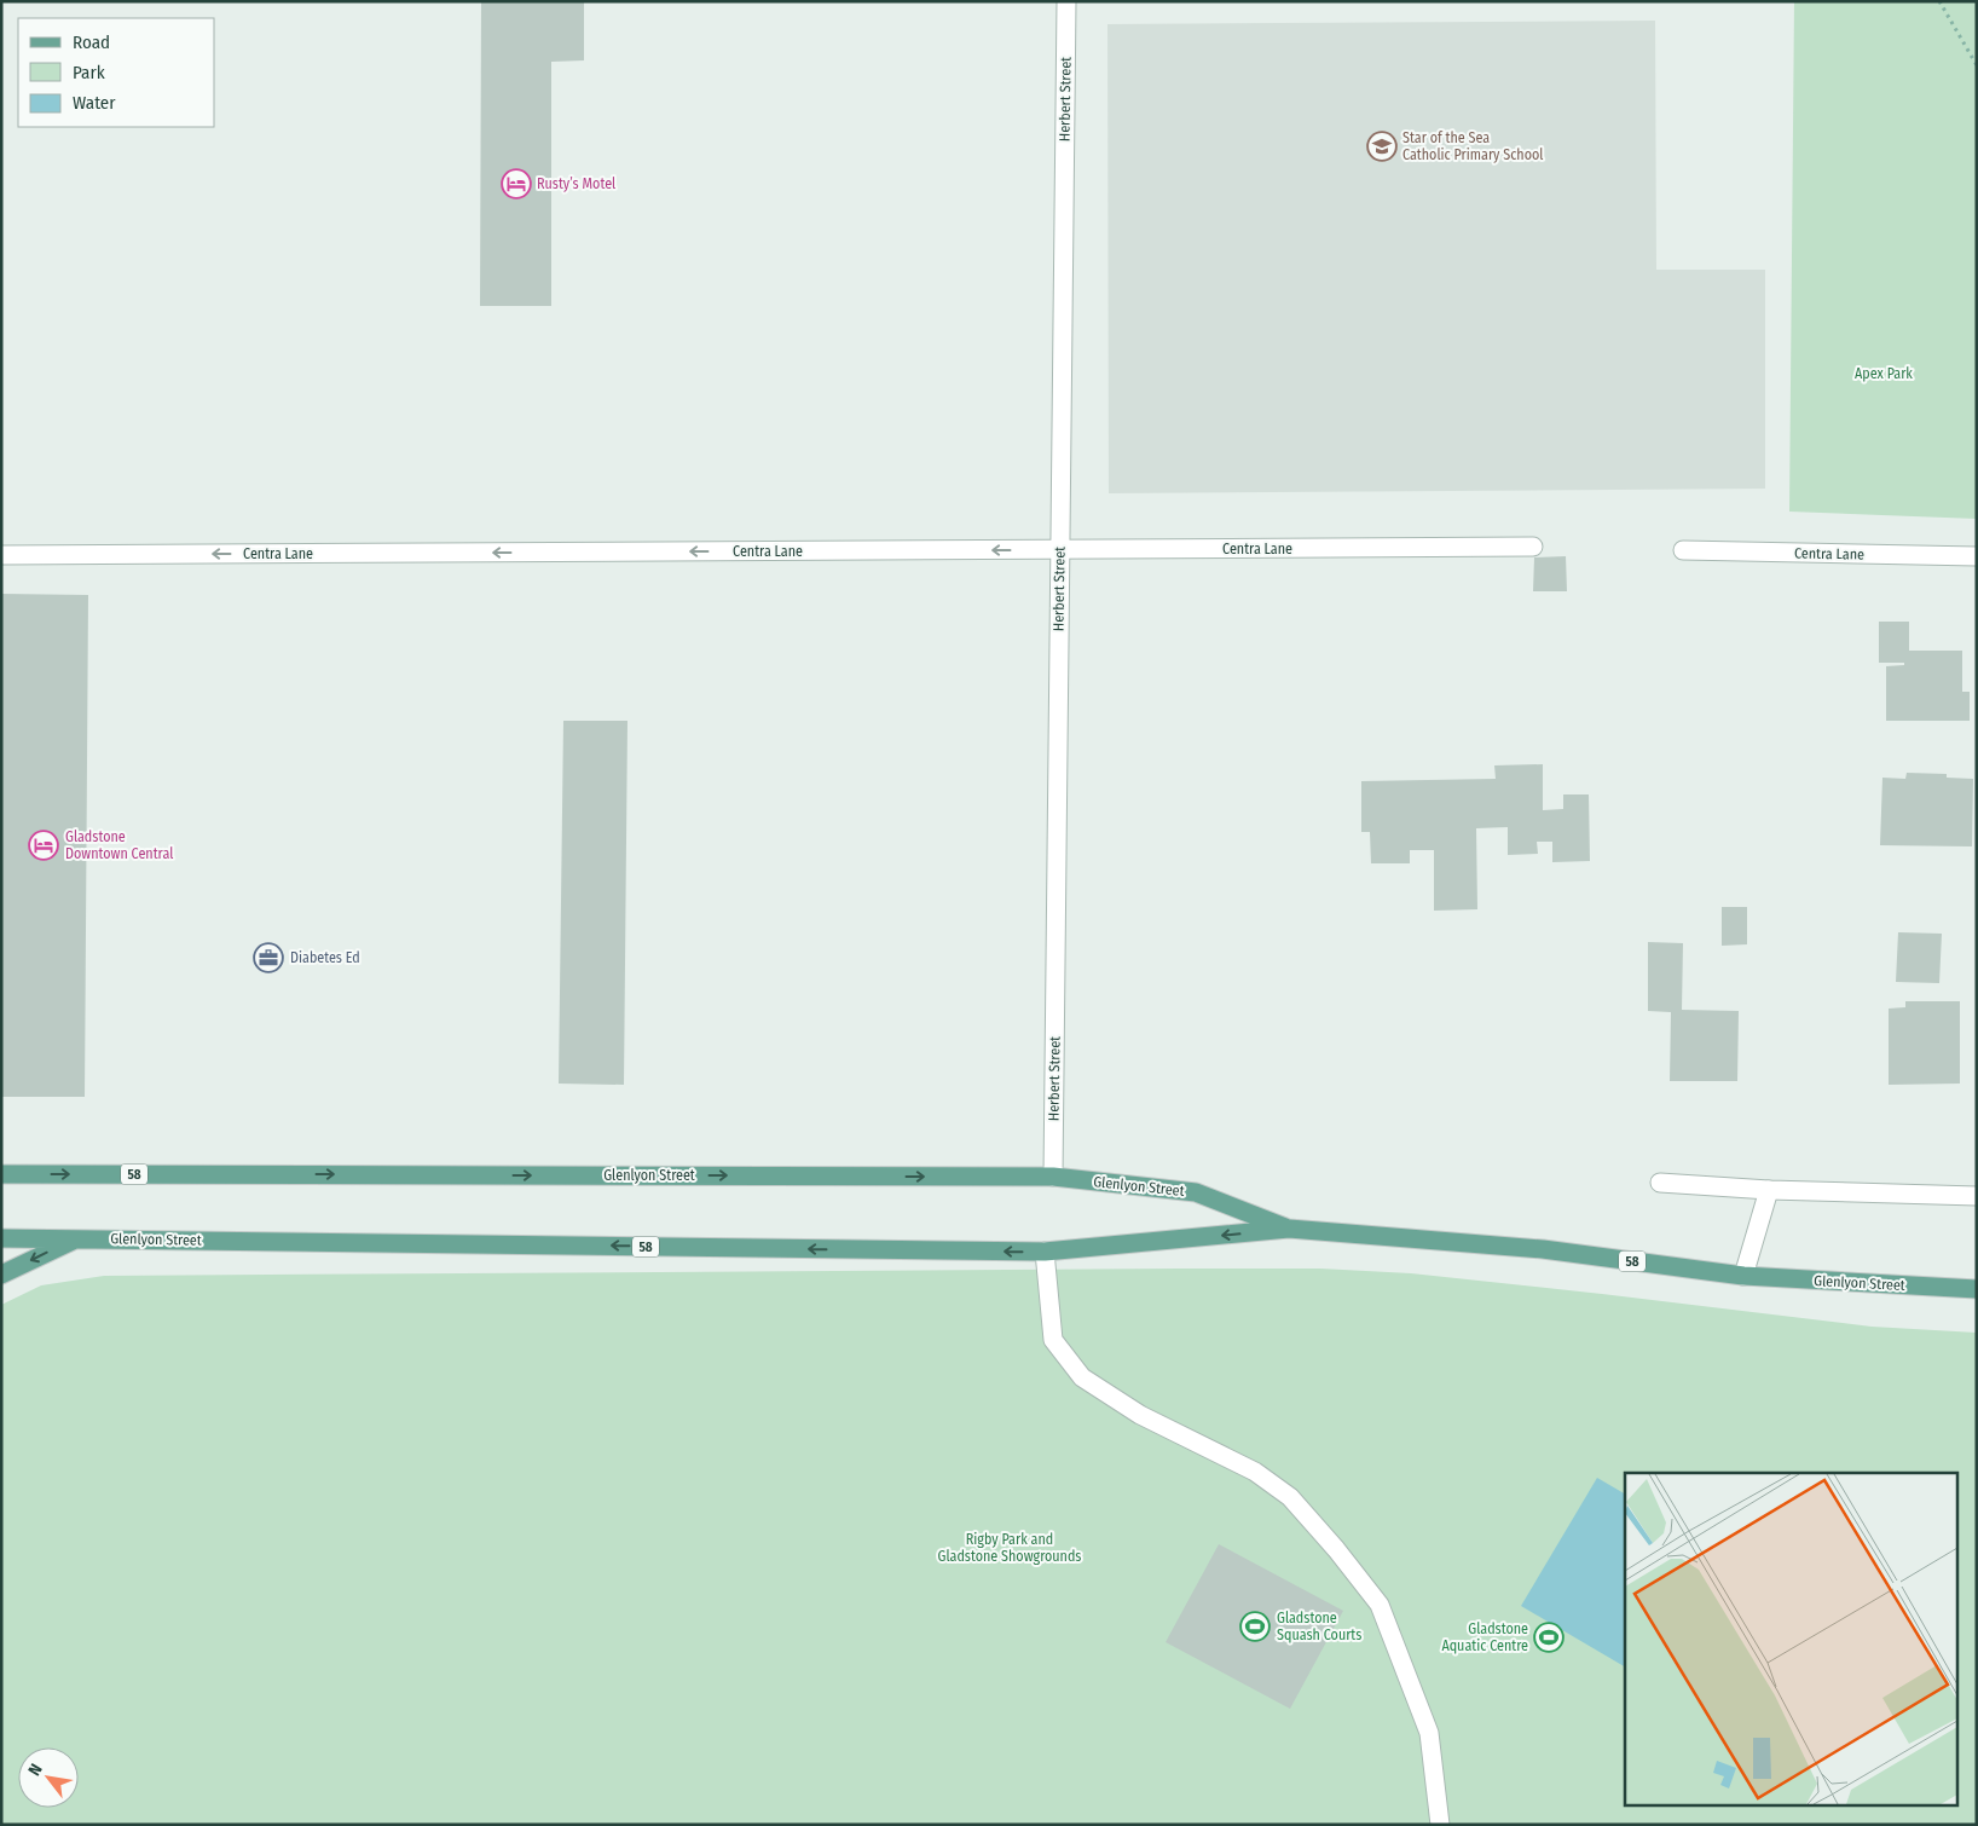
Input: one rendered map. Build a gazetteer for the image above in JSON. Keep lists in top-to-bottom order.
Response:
{
  "streets": {
    "main road": ["58", "Glenlyon Street"],
    "street": ["Herbert Street", "Centra Lane"]
  },
  "crossings": [
    ["Herbert Street", "Centra Lane"],
    ["Herbert Street", "Glenlyon Street"]
  ],
  "one_way": ["Centra Lane"],
  "parks": ["Apex Park", "Rigby Park and Gladstone Showgrounds"],
  "places": {
    "school or university": ["Star of the Sea Catholic Primary School"],
    "hotel": ["Rusty’s Motel", "Gladstone Downtown Central"],
    "office": ["Diabetes Ed"],
    "sports": ["Gladstone Squash Courts", "Gladstone Aquatic Centre"]
  },
  "legend": ["Road", "Park", "Water"],
  "north": "top left"
}
